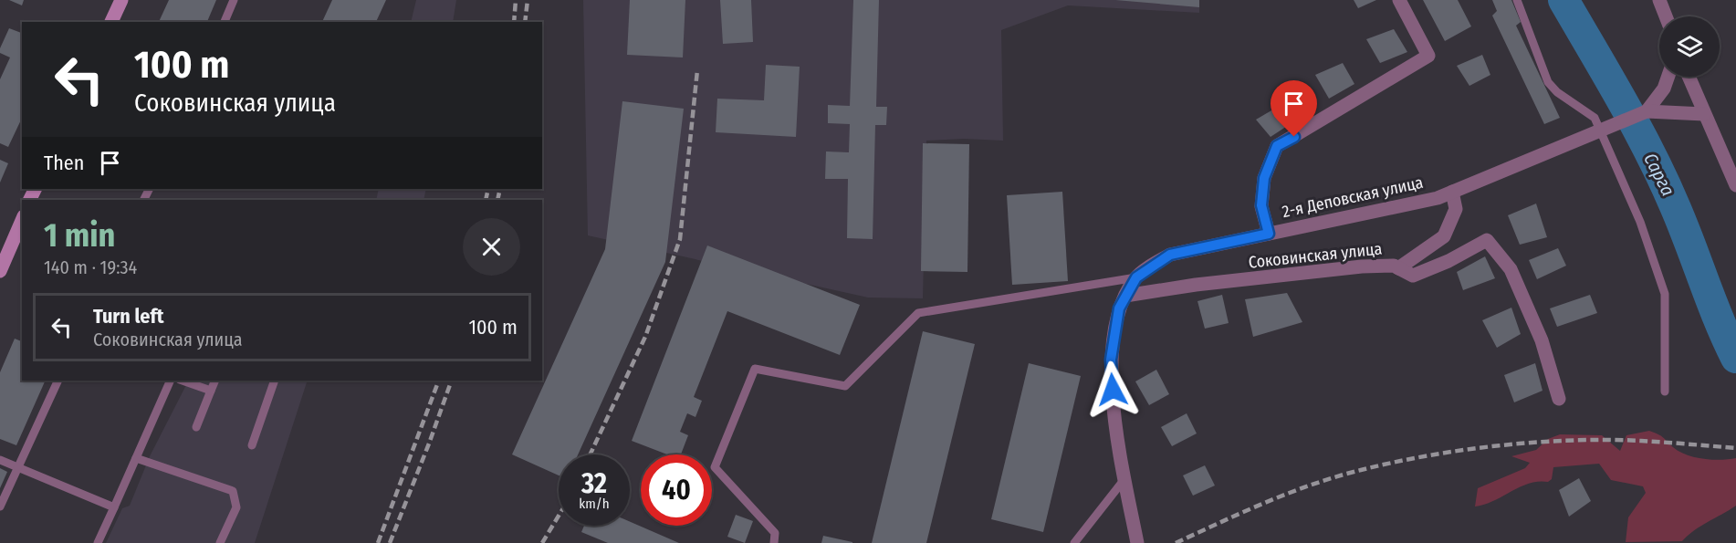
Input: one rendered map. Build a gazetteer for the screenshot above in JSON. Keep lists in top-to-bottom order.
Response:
{
  "streets": {
    "street": ["2-я Деповская улица", "Соковинская улица"]
  },
  "crossings": [
    ["2-я Деповская улица", "Соковинская улица"]
  ],
  "water": ["Сарга"],
  "page": {
    "turn": ["100 m", "Соковинская улица"],
    "then": "Then",
    "heading": ["1 min", "140 m · 19:34"],
    "list": [
      {
        "name": "Turn left",
        "note": "Соковинская улица",
        "value": "100 m"
      }
    ],
    "speed": "32 km/h",
    "limit": "40"
  }
}
